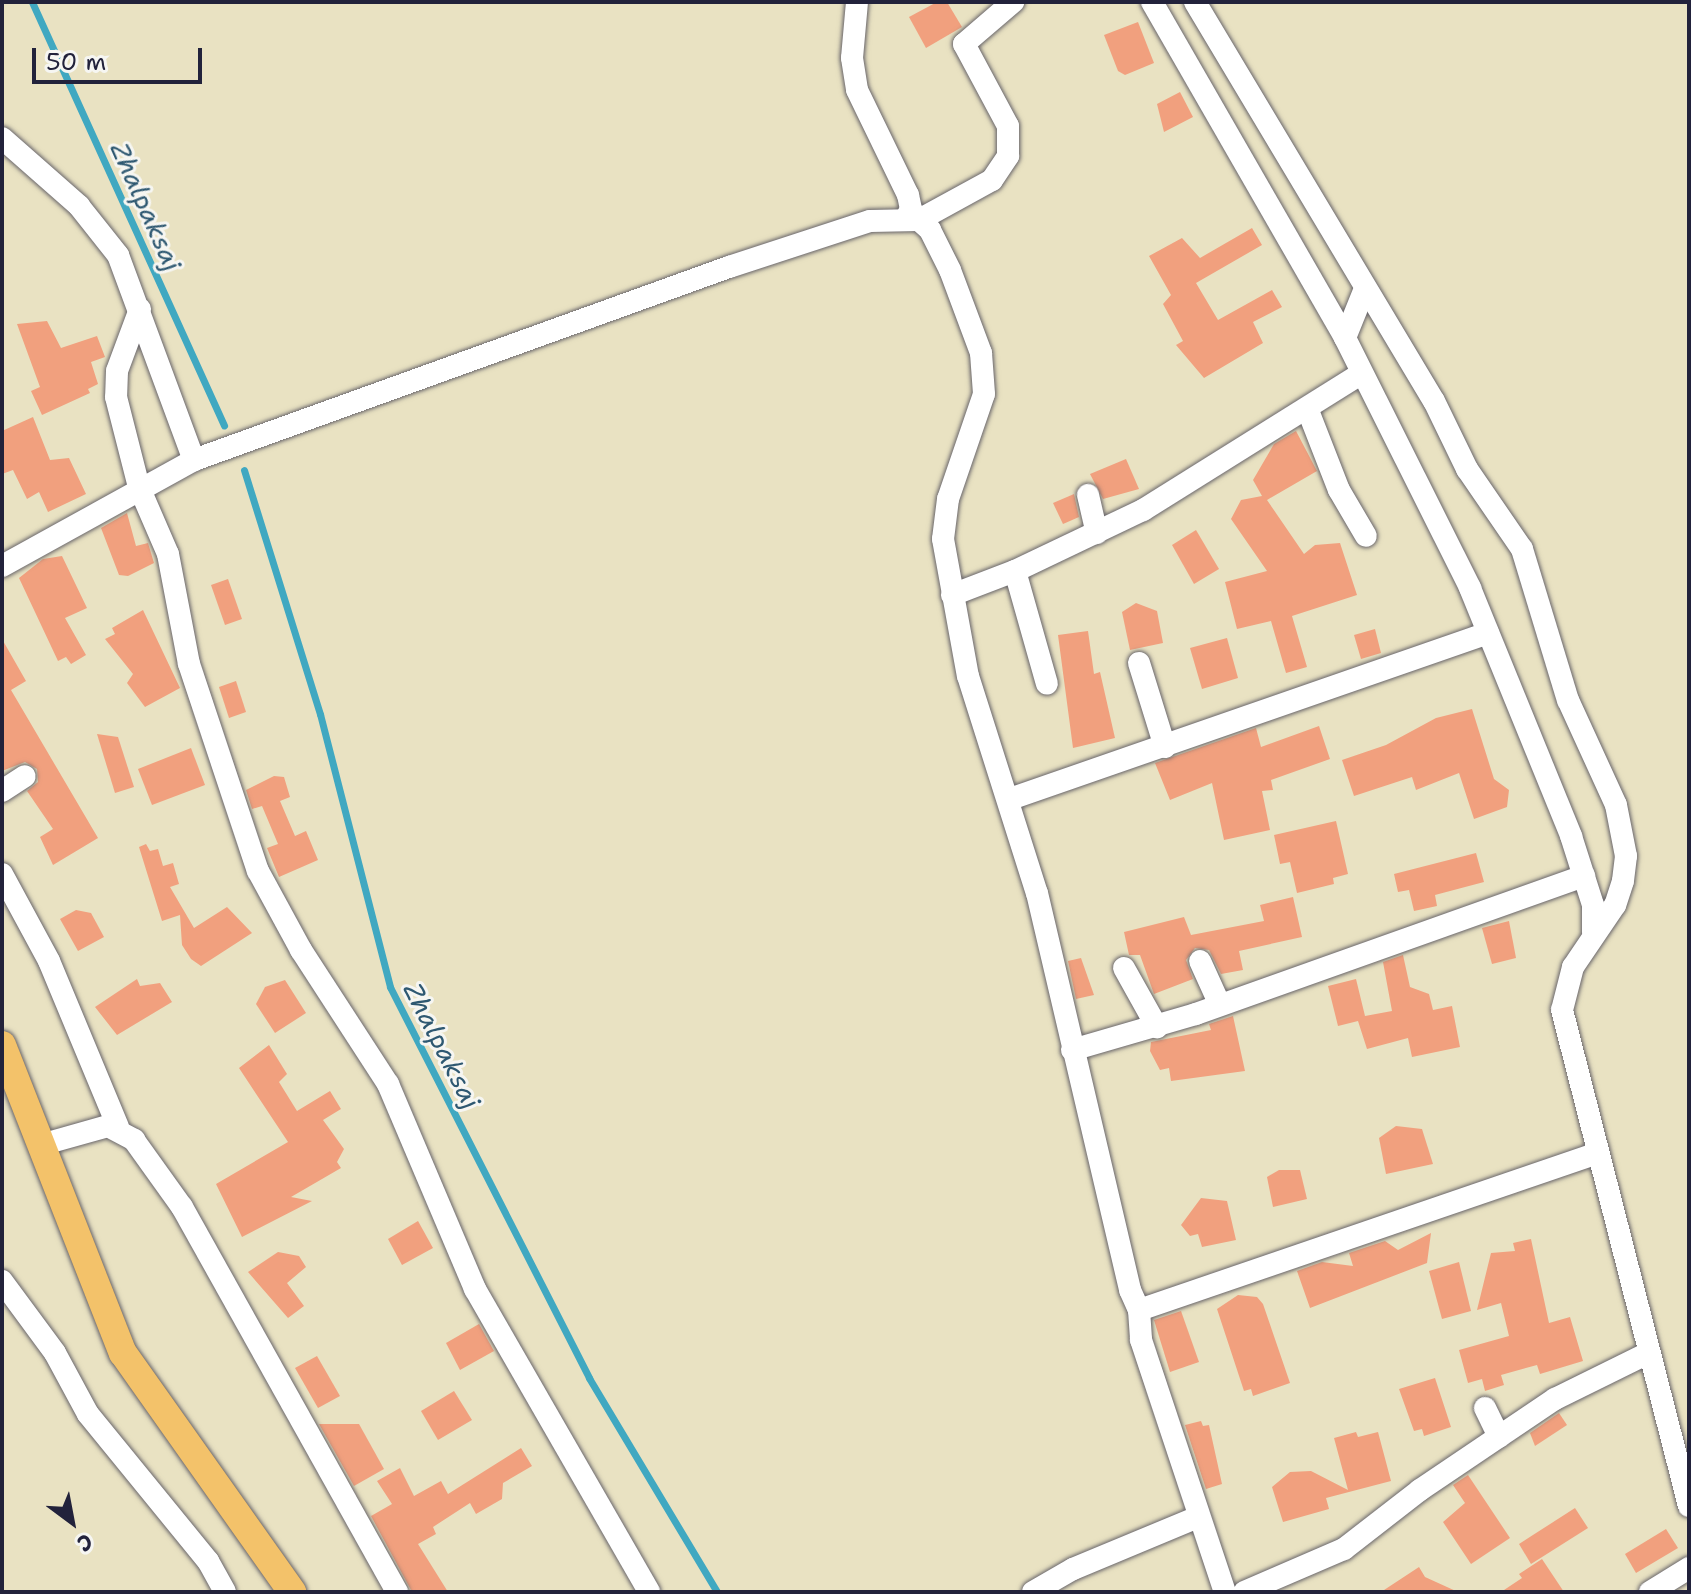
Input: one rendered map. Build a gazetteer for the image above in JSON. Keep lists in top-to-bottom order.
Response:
{
  "water": ["Zhalpaksaj"],
  "scale_bar": "50 m",
  "north": "bottom right"
}
